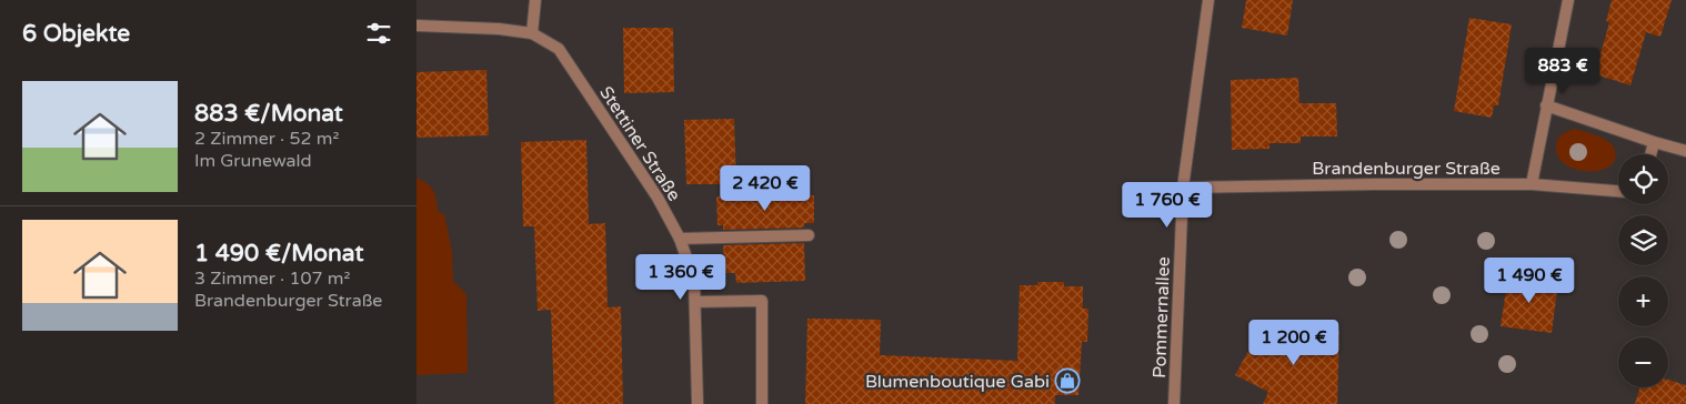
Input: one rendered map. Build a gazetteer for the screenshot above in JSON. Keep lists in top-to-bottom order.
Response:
{
  "streets": {
    "street": ["Stettiner Straße", "Brandenburger Straße", "Pommernallee"]
  },
  "crossings": [
    ["Brandenburger Straße", "Pommernallee"]
  ],
  "places": {
    "shop": ["Blumenboutique Gabi"]
  },
  "page": {
    "heading": "6 Objekte",
    "price": [
      "883 €",
      "2 420 €",
      "1 760 €",
      "1 360 €",
      "1 490 €",
      "1 200 €"
    ],
    "list": [
      {
        "name": "883 €/Monat",
        "note": "2 Zimmer · 52 m² · Im Grunewald"
      },
      {
        "name": "1 490 €/Monat",
        "note": "3 Zimmer · 107 m² · Brandenburger Straße"
      }
    ],
    "map_buttons": ["+", "−"]
  }
}
